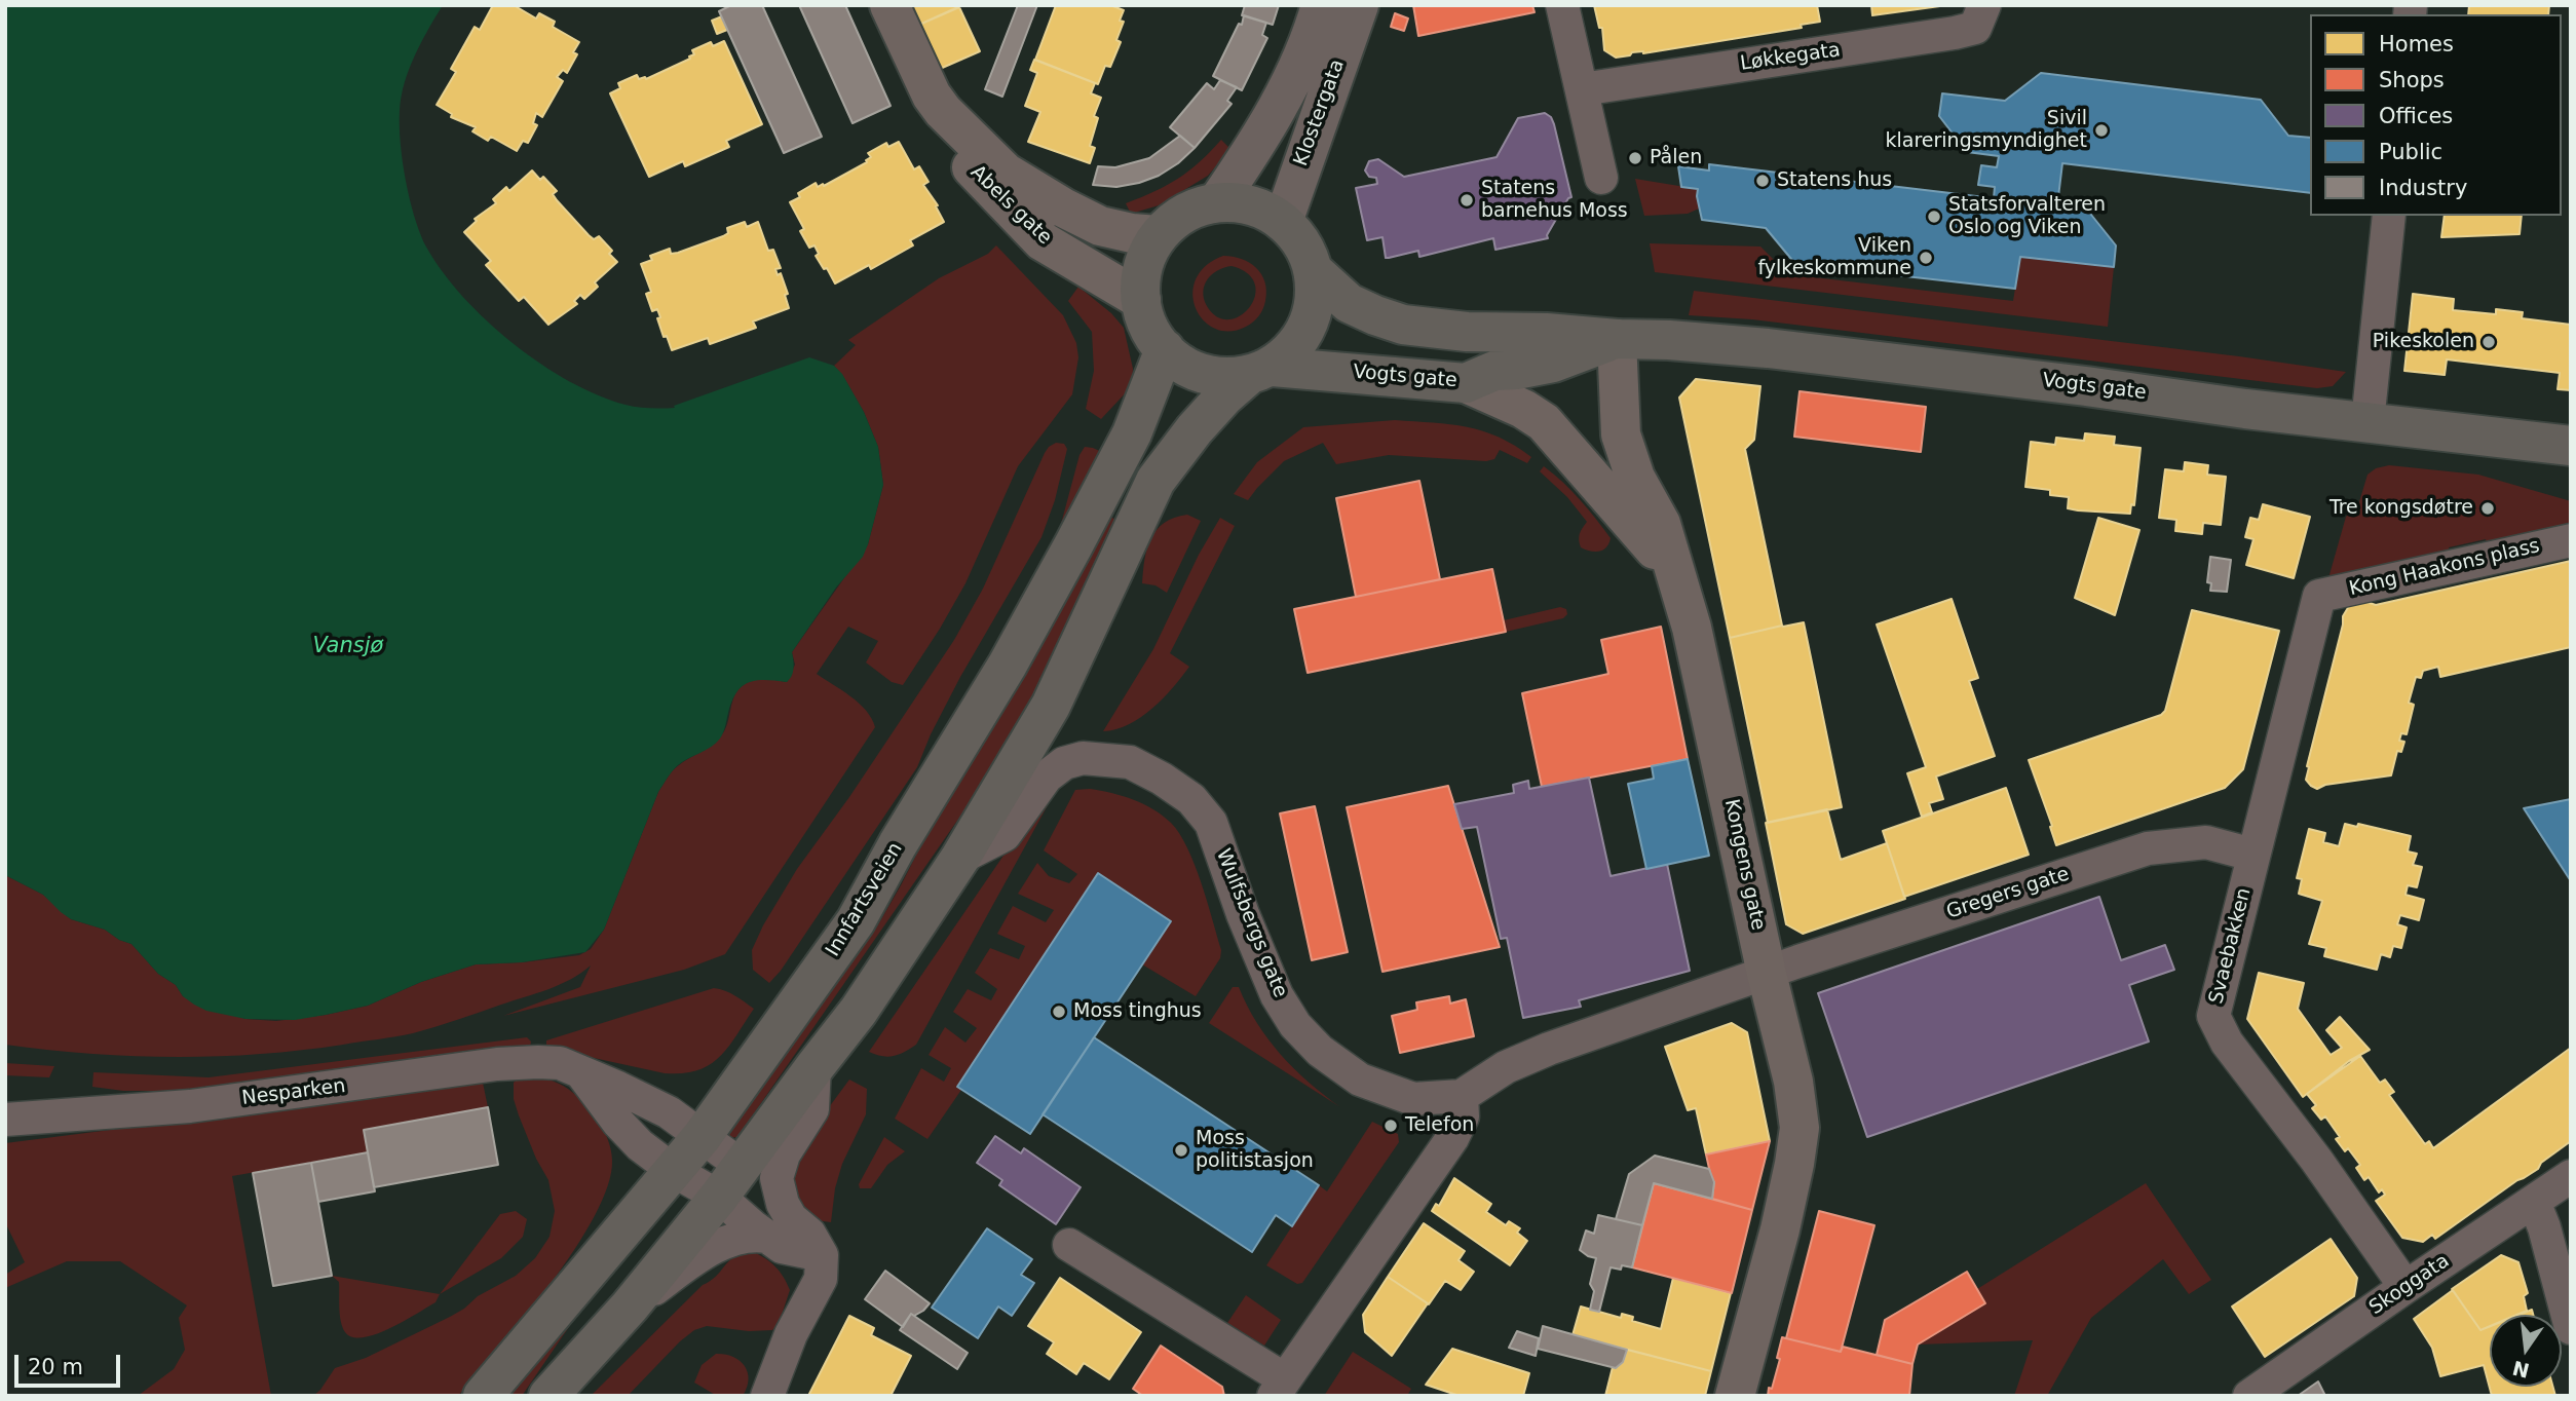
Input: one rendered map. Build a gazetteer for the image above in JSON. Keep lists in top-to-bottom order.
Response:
{
  "streets": {
    "highway": ["Vogts gate", "Innfartsveien"],
    "main road": ["Klostergata"],
    "street": [
      "Løkkegata",
      "Abels gate",
      "Kong Haakons plass",
      "Kongens gate",
      "Gregers gate",
      "Wulfsbergs gate",
      "Svaebakken",
      "Nesparken",
      "Skoggata"
    ]
  },
  "crossings": [
    ["Klostergata", "Abels gate"],
    ["Klostergata", "Vogts gate"],
    ["Klostergata", "Innfartsveien"],
    ["Abels gate", "Vogts gate"],
    ["Abels gate", "Innfartsveien"],
    ["Vogts gate", "Kongens gate"],
    ["Vogts gate", "Innfartsveien"],
    ["Kong Haakons plass", "Svaebakken"],
    ["Kongens gate", "Gregers gate"],
    ["Kongens gate", "Wulfsbergs gate"],
    ["Gregers gate", "Wulfsbergs gate"],
    ["Gregers gate", "Svaebakken"],
    ["Innfartsveien", "Nesparken"],
    ["Svaebakken", "Skoggata"]
  ],
  "water": ["Vansjø"],
  "places": [
    "Sivil klareringsmyndighet",
    "Pålen",
    "Statens hus",
    "Statens barnehus Moss",
    "Statsforvalteren Oslo og Viken",
    "Viken fylkeskommune",
    "Pikeskolen",
    "Tre kongsdøtre",
    "Moss tinghus",
    "Telefon",
    "Moss politistasjon"
  ],
  "legend": [
    "Homes",
    "Shops",
    "Offices",
    "Public",
    "Industry"
  ],
  "scale_bar": "20 m",
  "north": "bottom"
}
